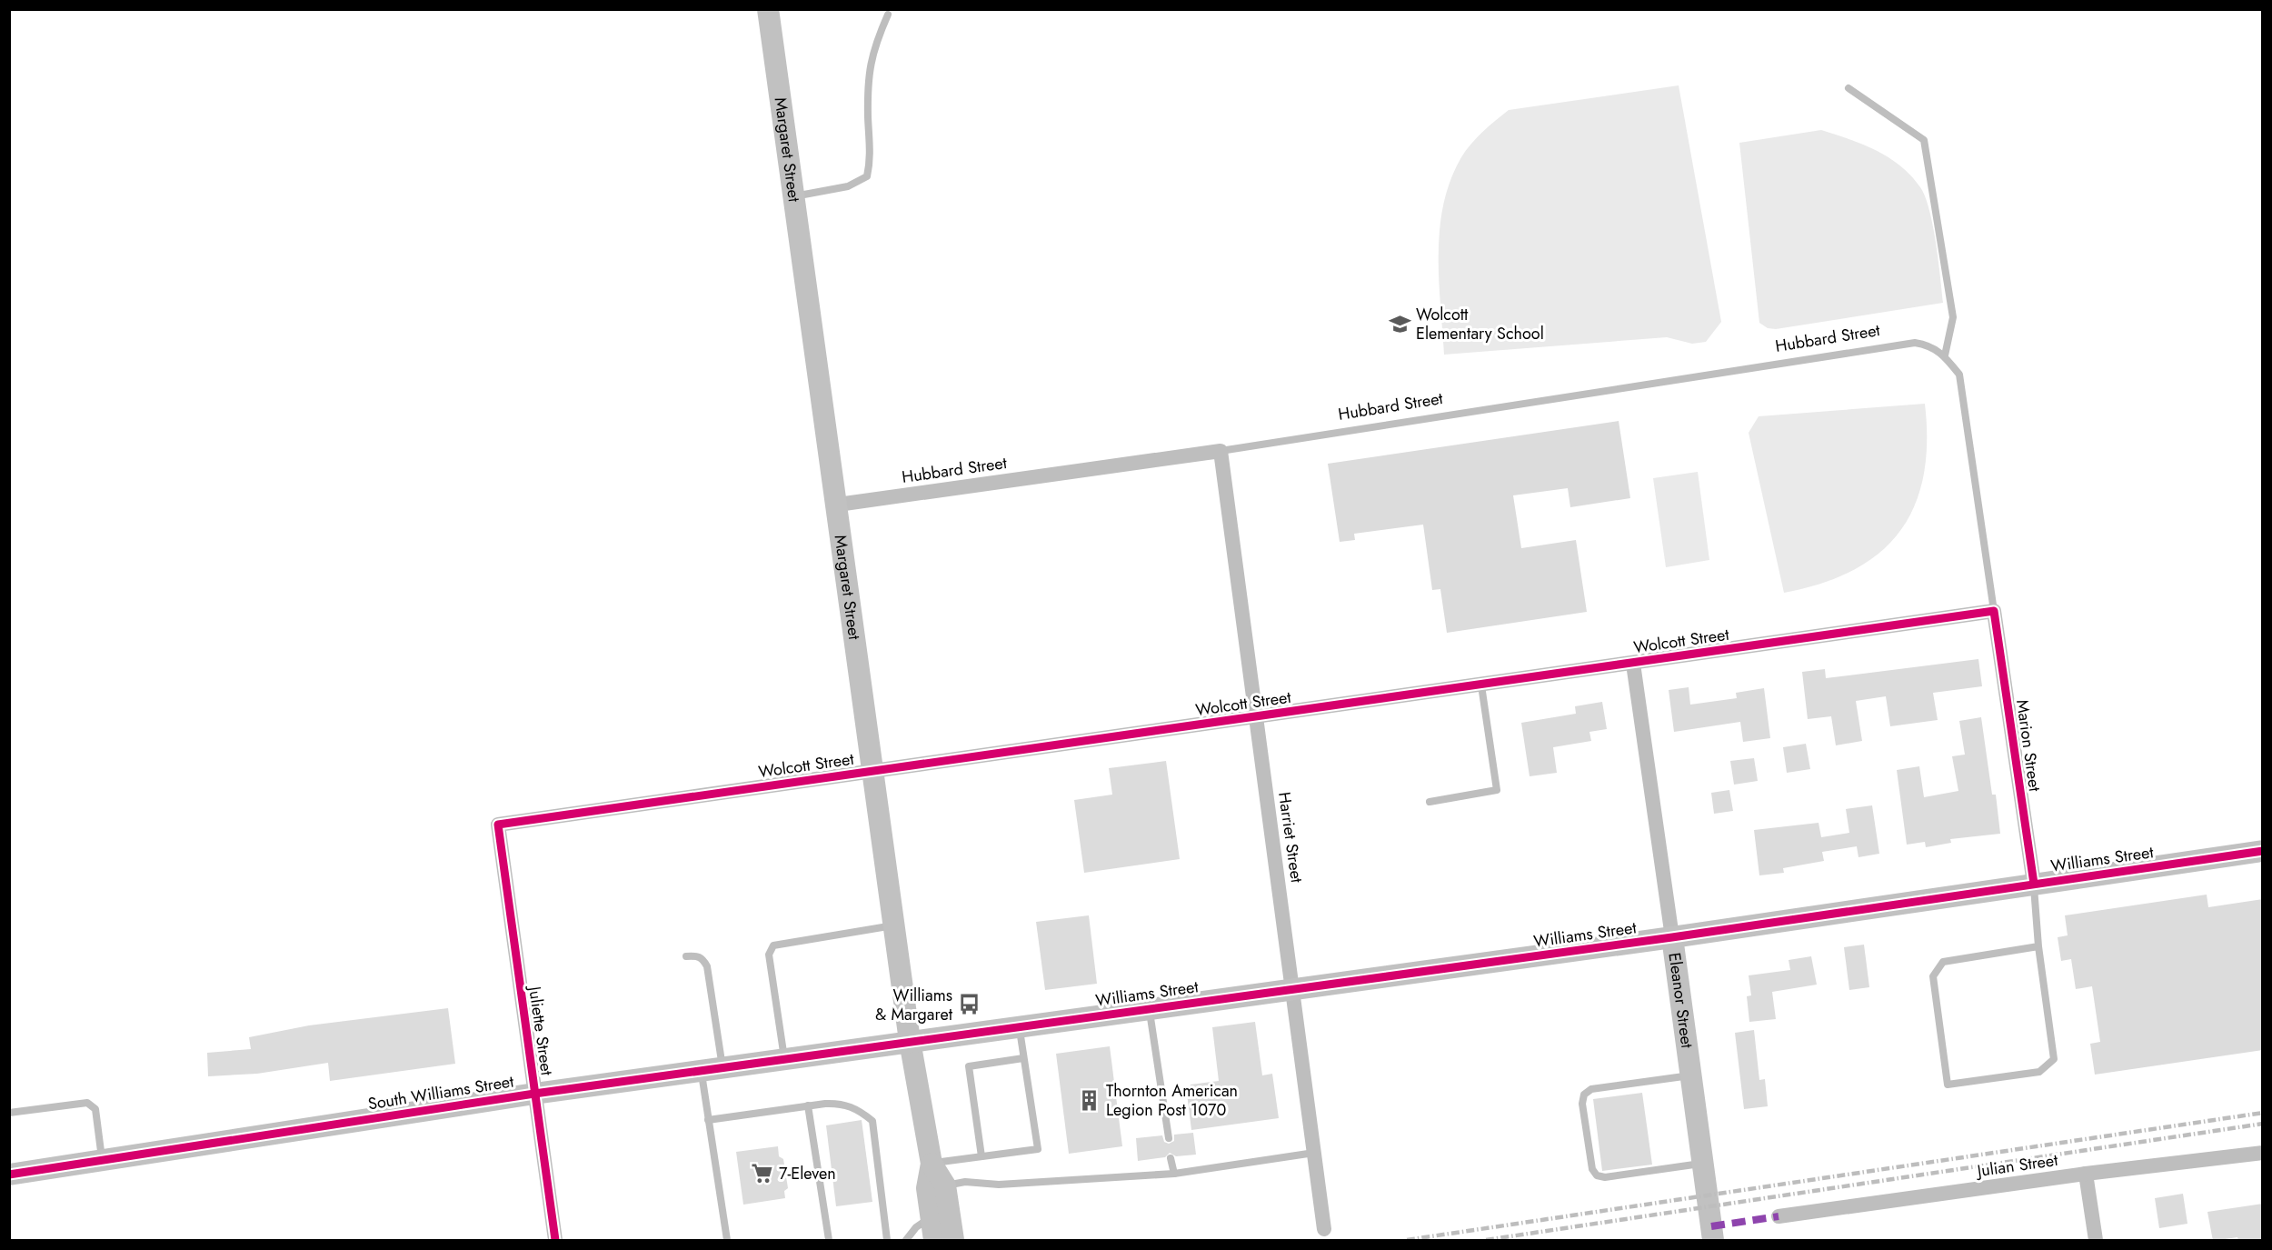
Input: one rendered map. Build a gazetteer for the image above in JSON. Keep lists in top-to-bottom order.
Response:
{
  "streets": {
    "street": [
      "Margaret Street",
      "Hubbard Street",
      "Wolcott Street",
      "Marion Street",
      "Harriet Street",
      "Williams Street",
      "Eleanor Street",
      "Juliette Street",
      "South Williams Street",
      "Julian Street"
    ]
  },
  "crossings": [
    ["Margaret Street", "Hubbard Street"],
    ["Margaret Street", "Wolcott Street"],
    ["Margaret Street", "Williams Street"],
    ["Margaret Street", "South Williams Street"],
    ["Hubbard Street", "Marion Street"],
    ["Hubbard Street", "Harriet Street"],
    ["Wolcott Street", "Marion Street"],
    ["Wolcott Street", "Harriet Street"],
    ["Wolcott Street", "Eleanor Street"],
    ["Wolcott Street", "Juliette Street"],
    ["Marion Street", "Williams Street"],
    ["Harriet Street", "Williams Street"],
    ["Williams Street", "Eleanor Street"],
    ["Williams Street", "South Williams Street"],
    ["Juliette Street", "South Williams Street"]
  ],
  "places": {
    "school or university": ["Wolcott Elementary School"],
    "bus stop": ["Williams & Margaret"],
    "building": ["Thornton American Legion Post 1070"],
    "supermarket": ["7-Eleven"]
  }
}
